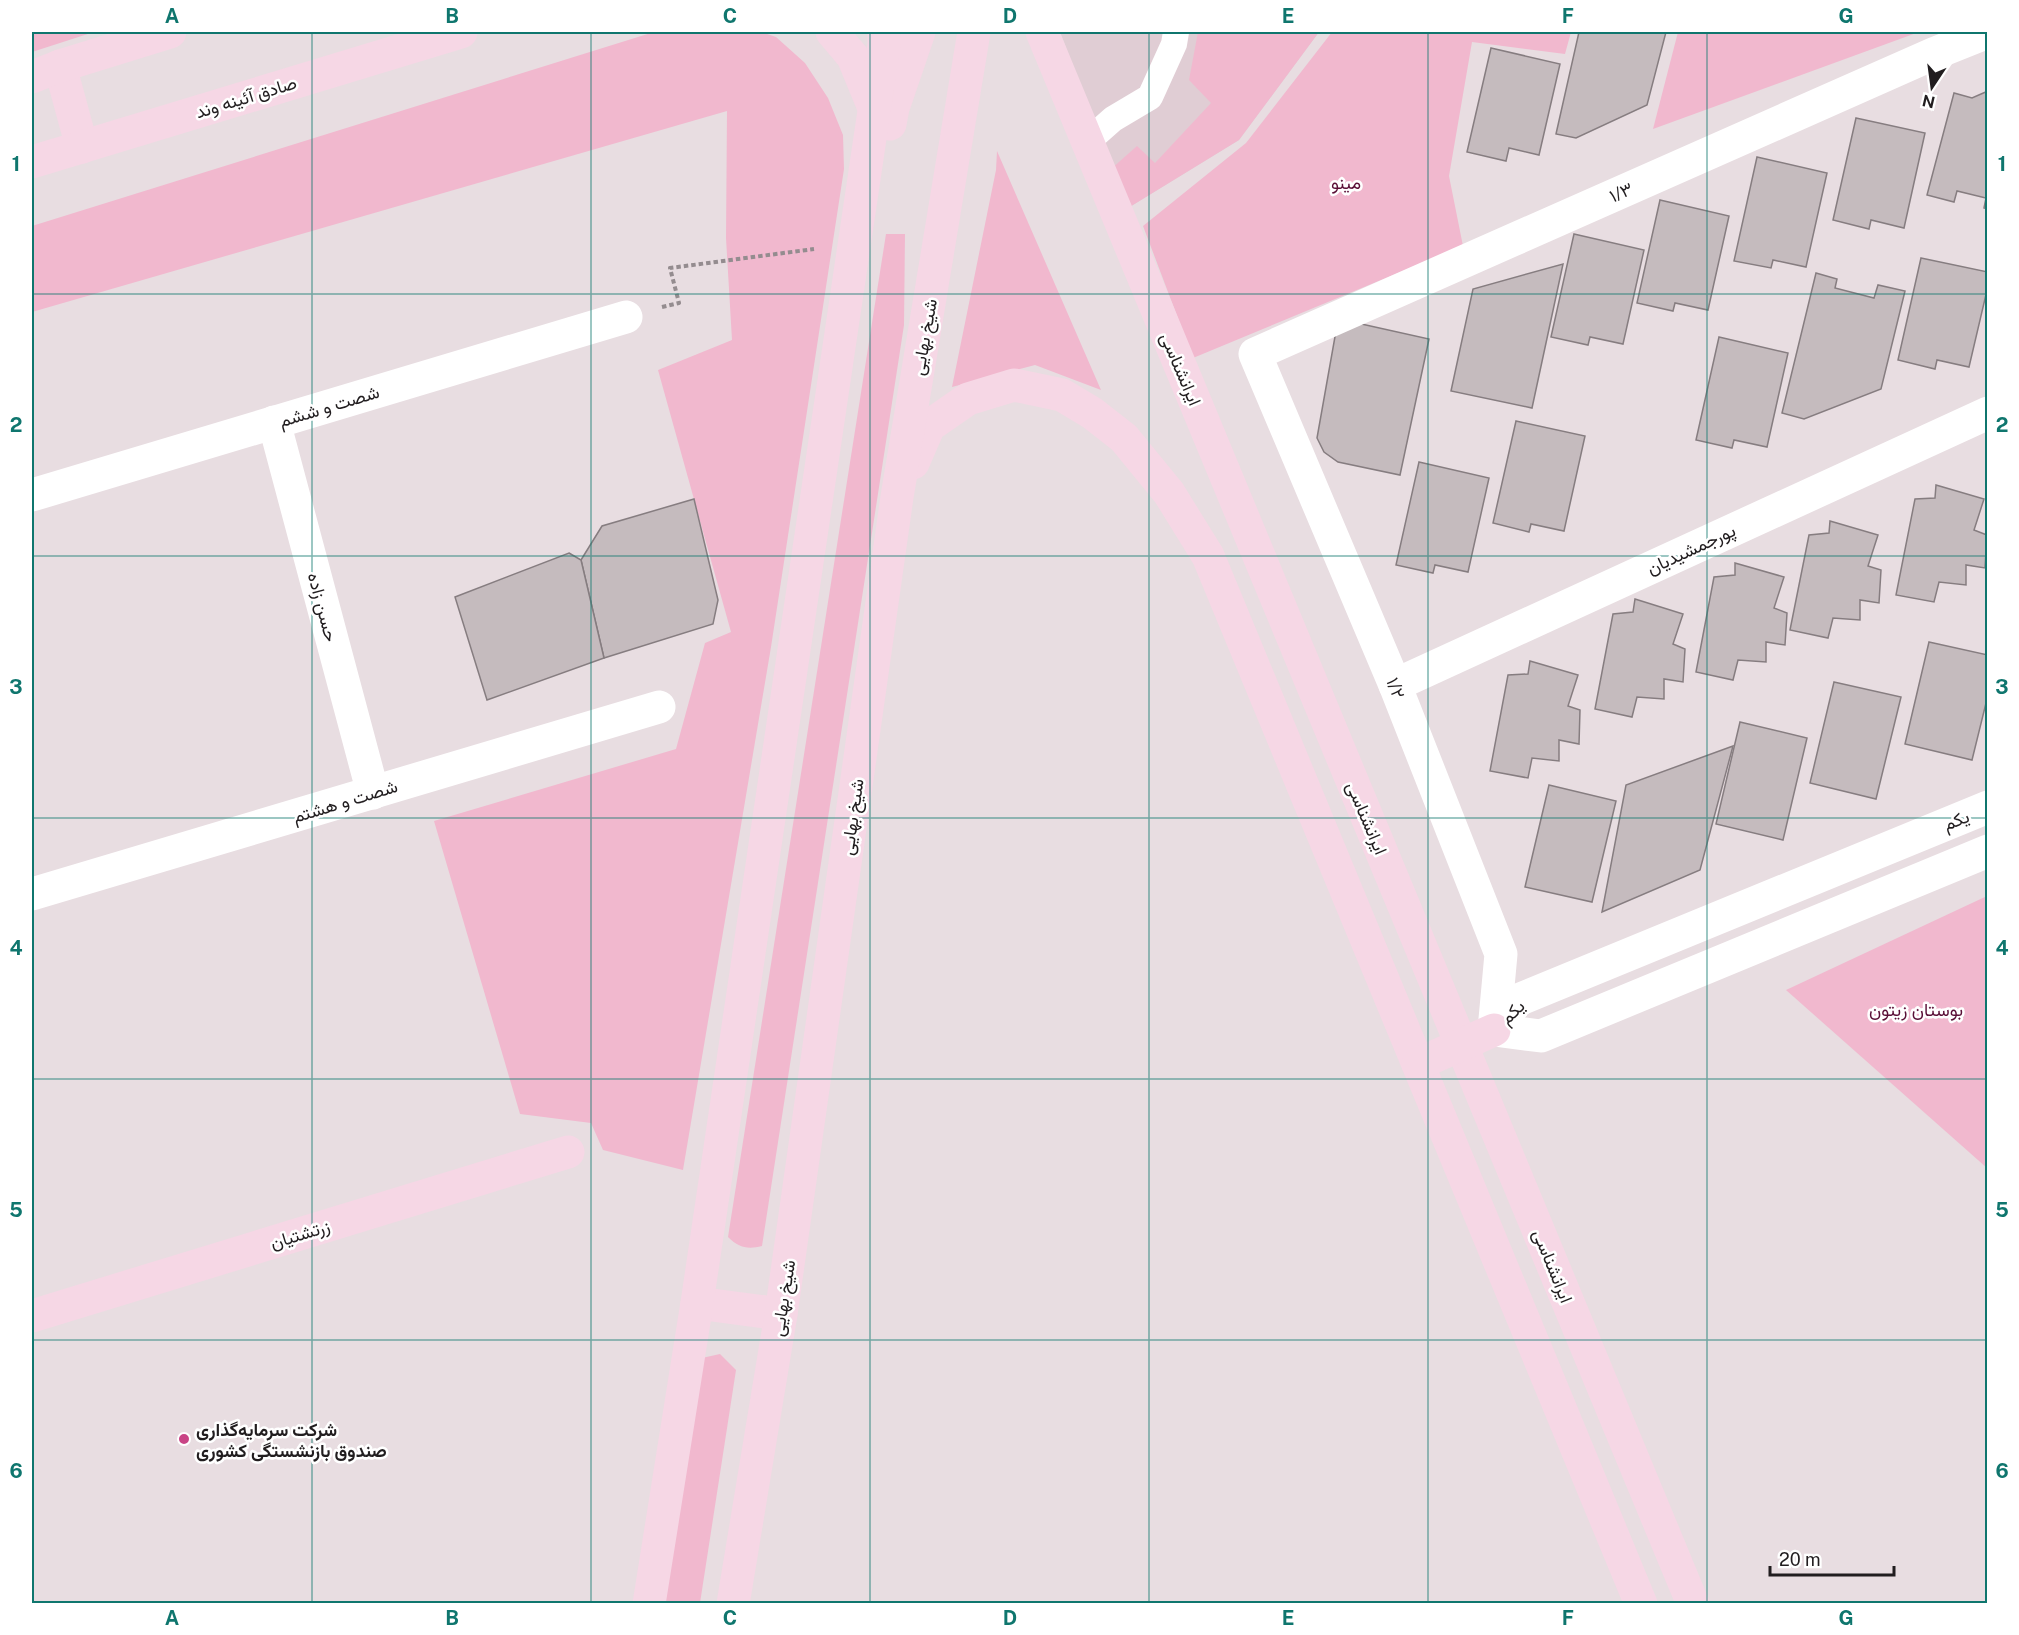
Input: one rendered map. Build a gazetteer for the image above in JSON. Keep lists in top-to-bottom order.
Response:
{
  "streets": {
    "main road": [
      "صادق آئینه وند",
      "شیخ بهایی",
      "ایرانشناسی",
      "زرتشتیان"
    ],
    "street": [
      "۱/۳",
      "شصت و ششم",
      "پورجمشیدیان",
      "حسن زاده",
      "۱/۲",
      "شصت و هشتم",
      "یکم"
    ]
  },
  "crossings": [
    ["۱/۳", "۱/۲"],
    ["شصت و ششم", "حسن زاده"],
    ["پورجمشیدیان", "۱/۲"],
    ["حسن زاده", "شصت و هشتم"],
    ["۱/۲", "یکم"]
  ],
  "parks": ["مینو", "بوستان زیتون"],
  "places": ["شرکت سرمایه‌گذاری صندوق بازنشستگی کشوری"],
  "scale_bar": "20 m",
  "north": "bottom",
  "grid": {
    "columns": [
      "A",
      "B",
      "C",
      "D",
      "E",
      "F",
      "G"
    ],
    "rows": [
      "1",
      "2",
      "3",
      "4",
      "5",
      "6"
    ]
  }
}
